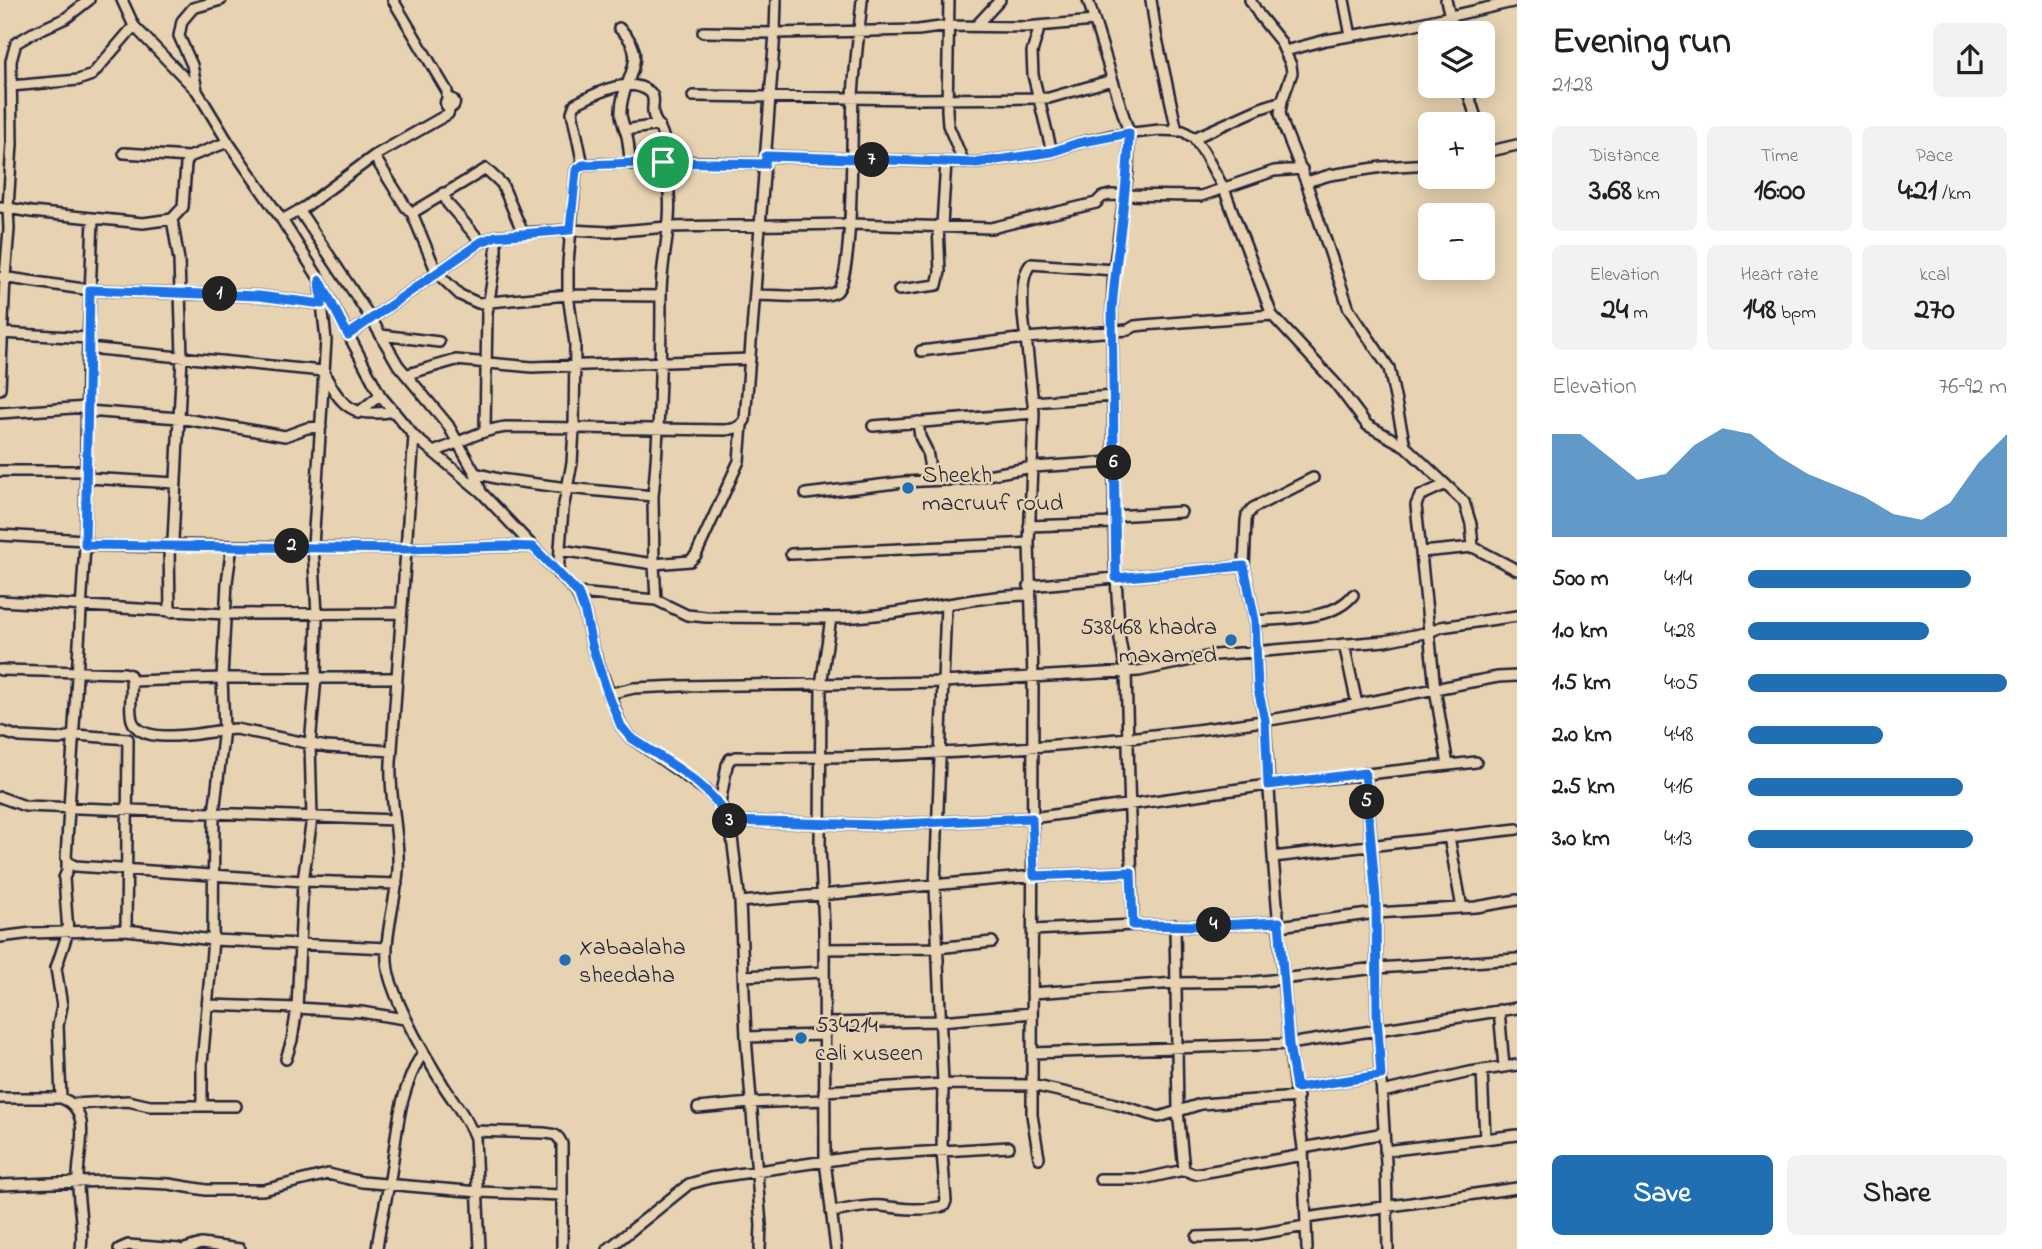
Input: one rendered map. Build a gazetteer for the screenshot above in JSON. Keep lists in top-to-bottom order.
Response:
{
  "places": [
    "Sheekh macruuf roud",
    "538468 khadra maxamed",
    "Xabaalaha sheedaha",
    "534214 cali xuseen"
  ],
  "page": {
    "heading": ["Evening run", "21:28"],
    "map_buttons": ["+", "−"],
    "stats": [
      ["Distance", "3.68 km"],
      ["Time", "16:00"],
      ["Pace", "4:21 /km"],
      ["Elevation", "24 m"],
      ["Heart rate", "148 bpm"],
      ["kcal", "270"]
    ],
    "pins": [
      "7",
      "1",
      "6",
      "2",
      "5",
      "3",
      "4"
    ],
    "chart": ["Elevation", "76–92 m"],
    "list": [
      {
        "name": "500 m",
        "note": "4:14"
      },
      {
        "name": "1.0 km",
        "note": "4:28"
      },
      {
        "name": "1.5 km",
        "note": "4:05"
      },
      {
        "name": "2.0 km",
        "note": "4:48"
      },
      {
        "name": "2.5 km",
        "note": "4:16"
      },
      {
        "name": "3.0 km",
        "note": "4:13"
      }
    ],
    "buttons": ["Save", "Share"]
  }
}
